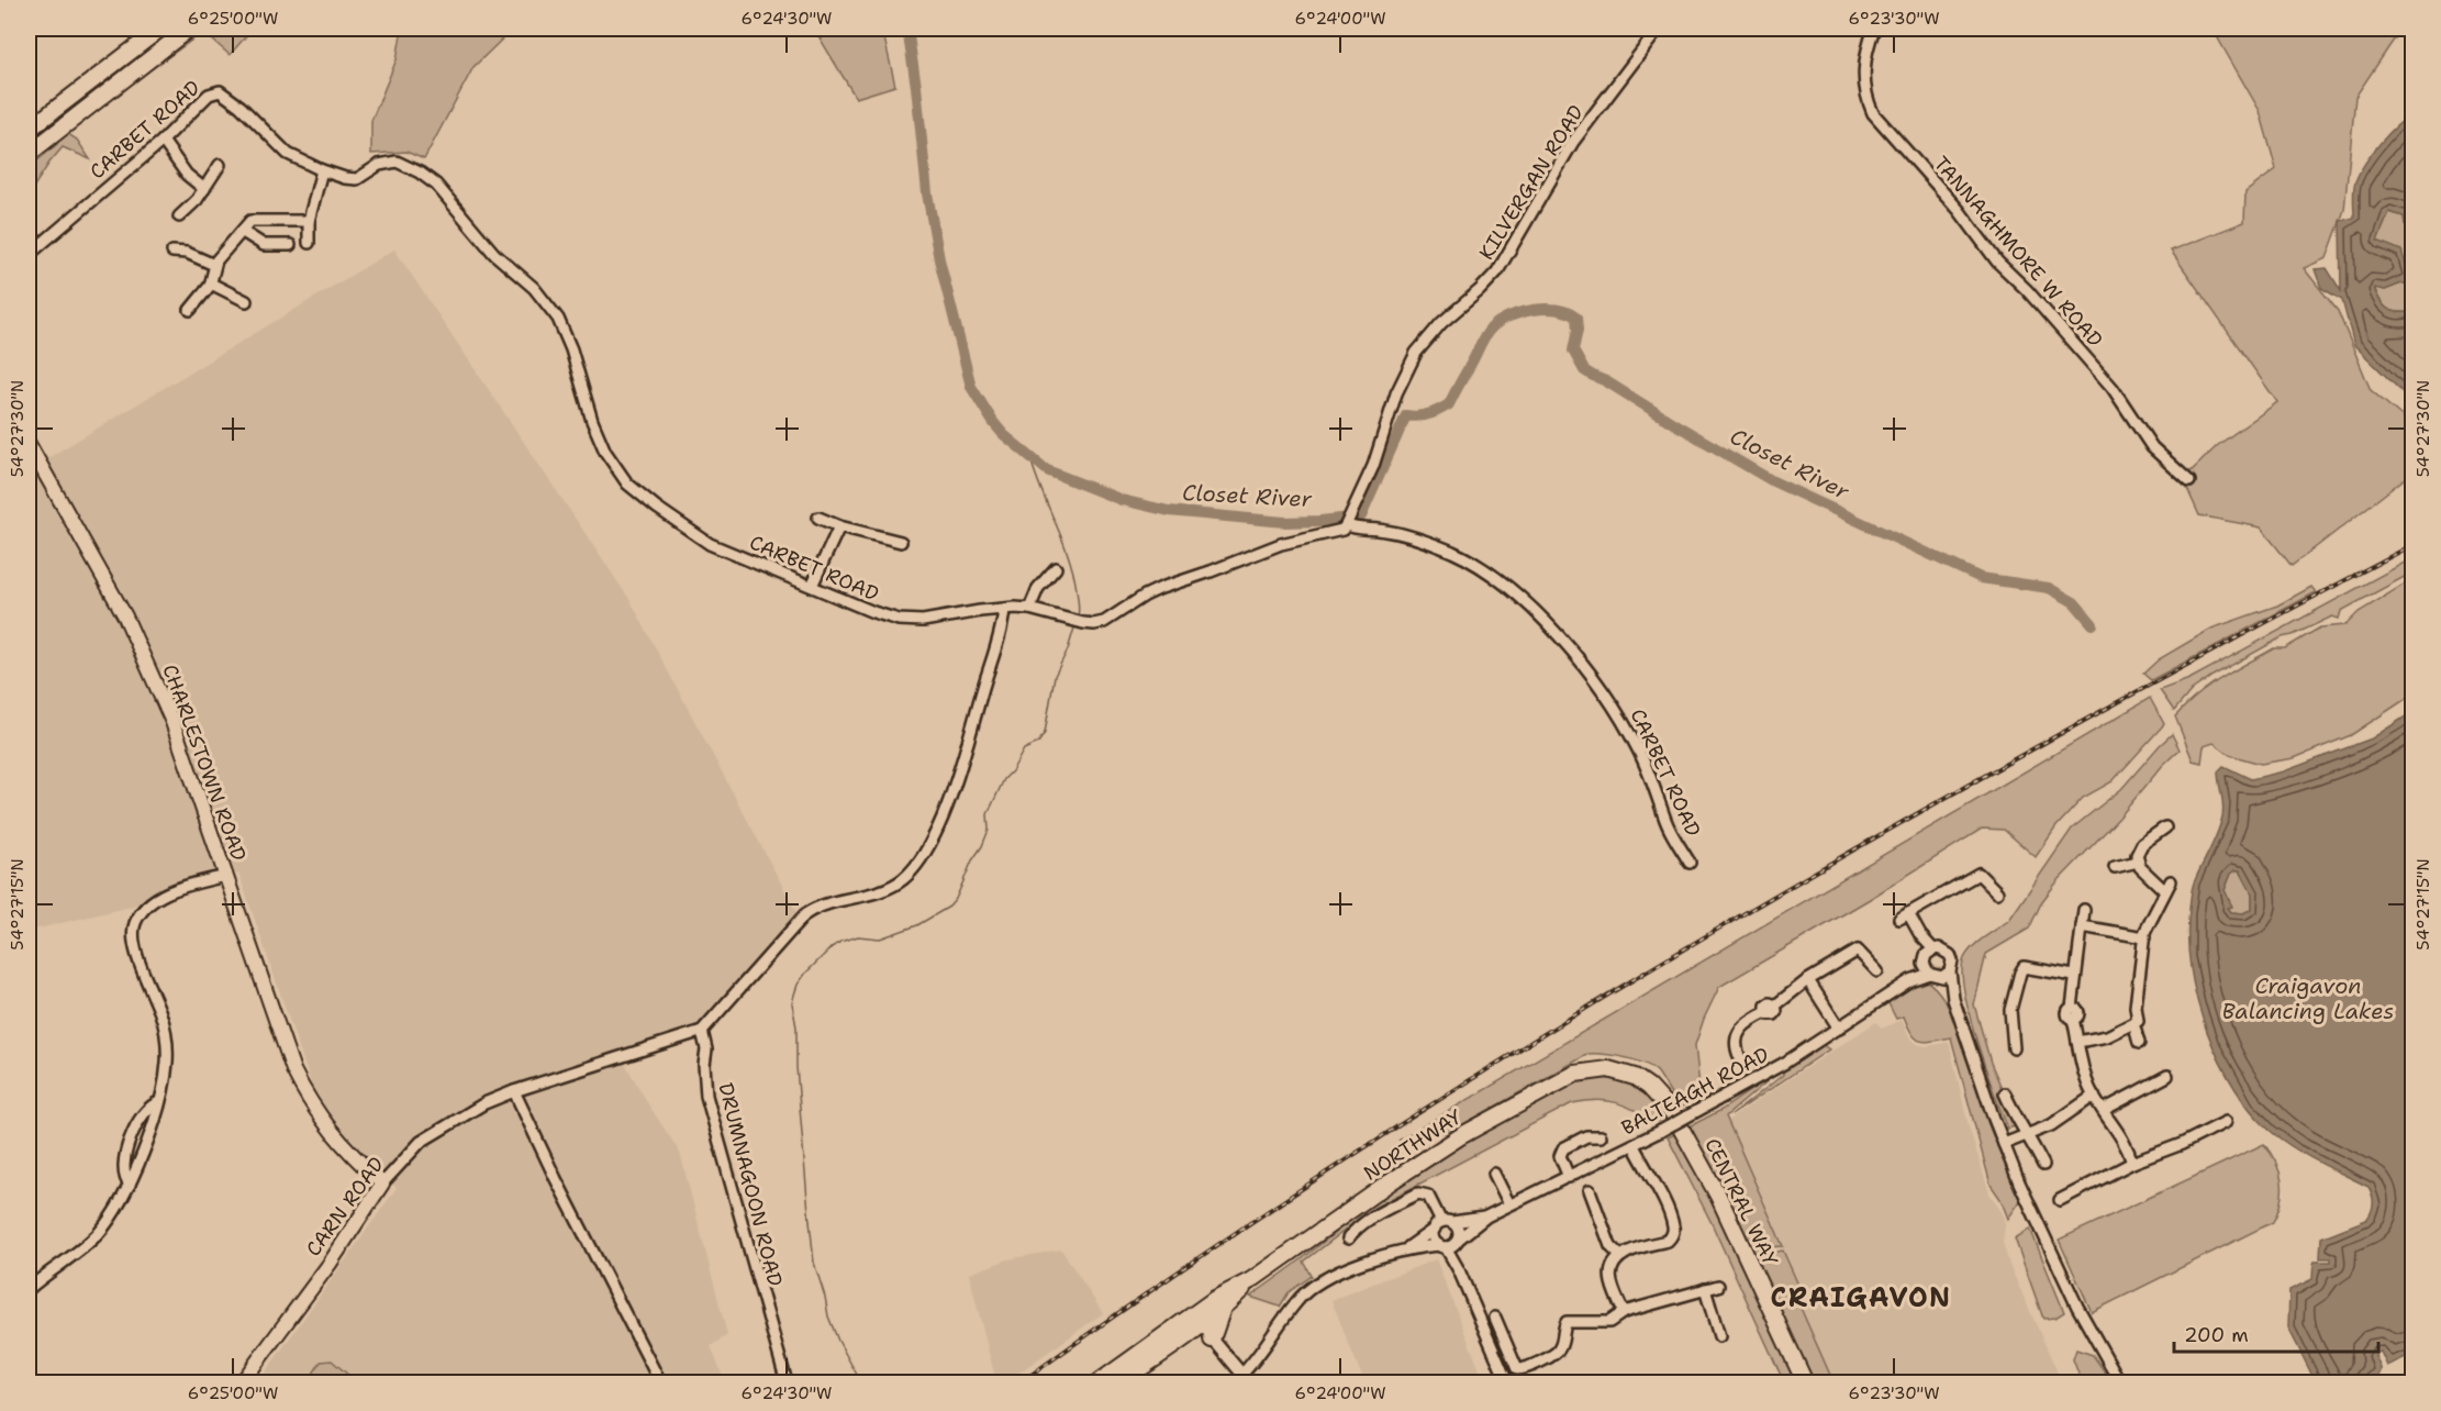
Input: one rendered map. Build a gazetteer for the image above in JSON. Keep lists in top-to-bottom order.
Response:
{
  "streets": {
    "highway": ["NORTHWAY", "CENTRAL WAY"],
    "main road": ["CHARLESTOWN ROAD", "CARN ROAD"],
    "street": [
      "CARBET ROAD",
      "KILVERGAN ROAD",
      "TANNAGHMORE W ROAD",
      "BALTEAGH ROAD",
      "DRUMNAGOON ROAD"
    ]
  },
  "crossings": [
    ["CARBET ROAD", "KILVERGAN ROAD"],
    ["NORTHWAY", "CENTRAL WAY"],
    ["DRUMNAGOON ROAD", "CARN ROAD"]
  ],
  "districts": ["CRAIGAVON"],
  "water": ["Closet River", "Craigavon Balancing Lakes"],
  "scale_bar": "200 m",
  "coordinates": [
    "6°25'00\"W",
    "6°24'30\"W",
    "6°24'00\"W",
    "6°23'30\"W",
    "54°27'30\"N",
    "54°27'15\"N"
  ]
}
